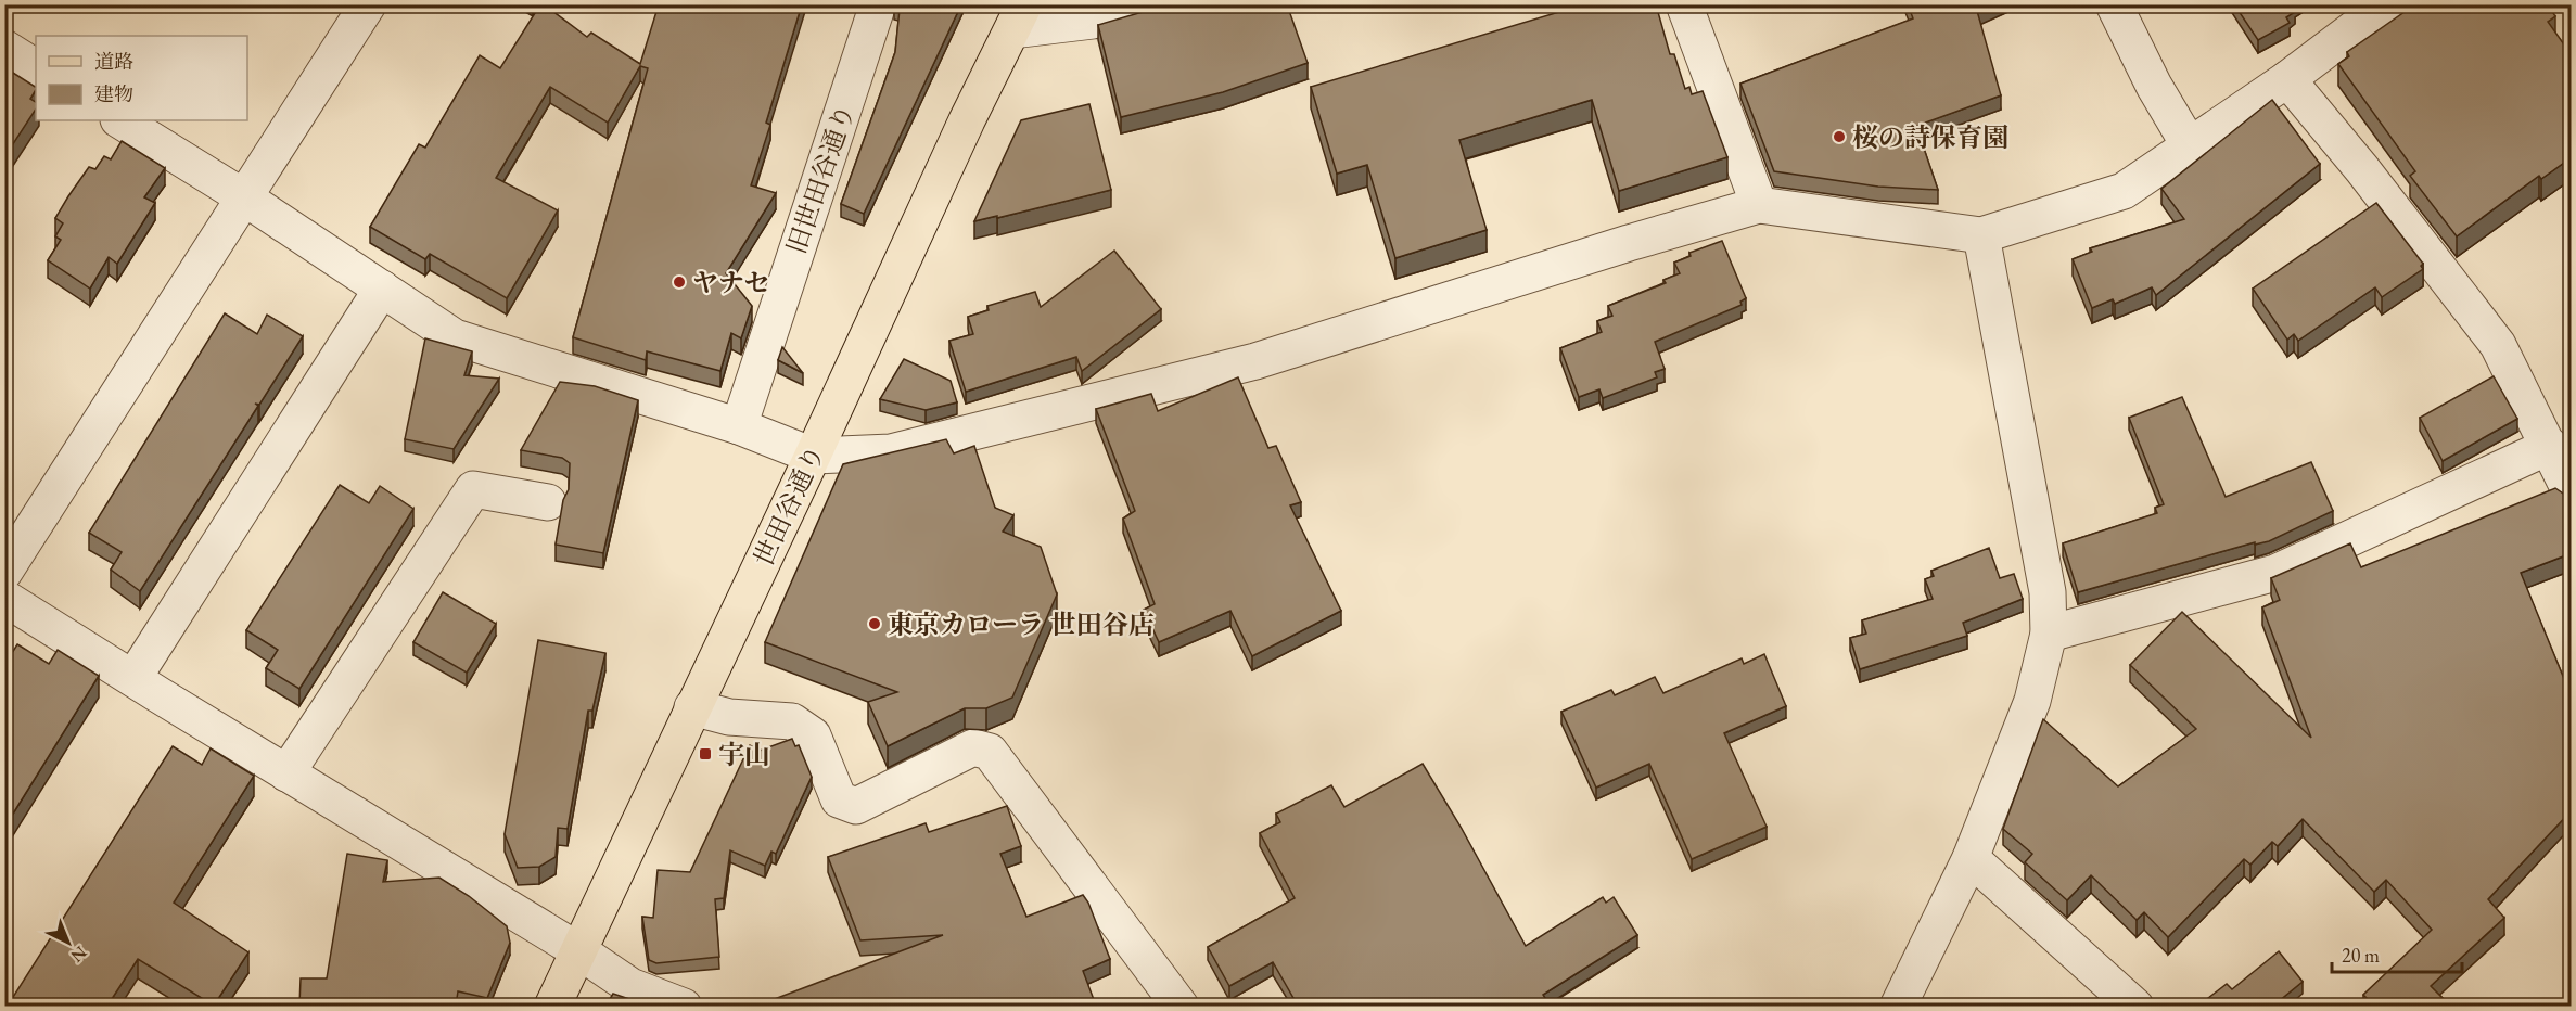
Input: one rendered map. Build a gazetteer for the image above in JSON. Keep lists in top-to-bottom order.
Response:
{
  "streets": {
    "main road": ["世田谷通り"],
    "street": ["旧世田谷通り"]
  },
  "places": {
    "other": ["桜の詩保育園", "ヤナセ", "東京カローラ 世田谷店"],
    "transit": ["宇山"]
  },
  "legend": ["道路", "建物"],
  "scale_bar": "20 m",
  "north": "bottom right"
}
